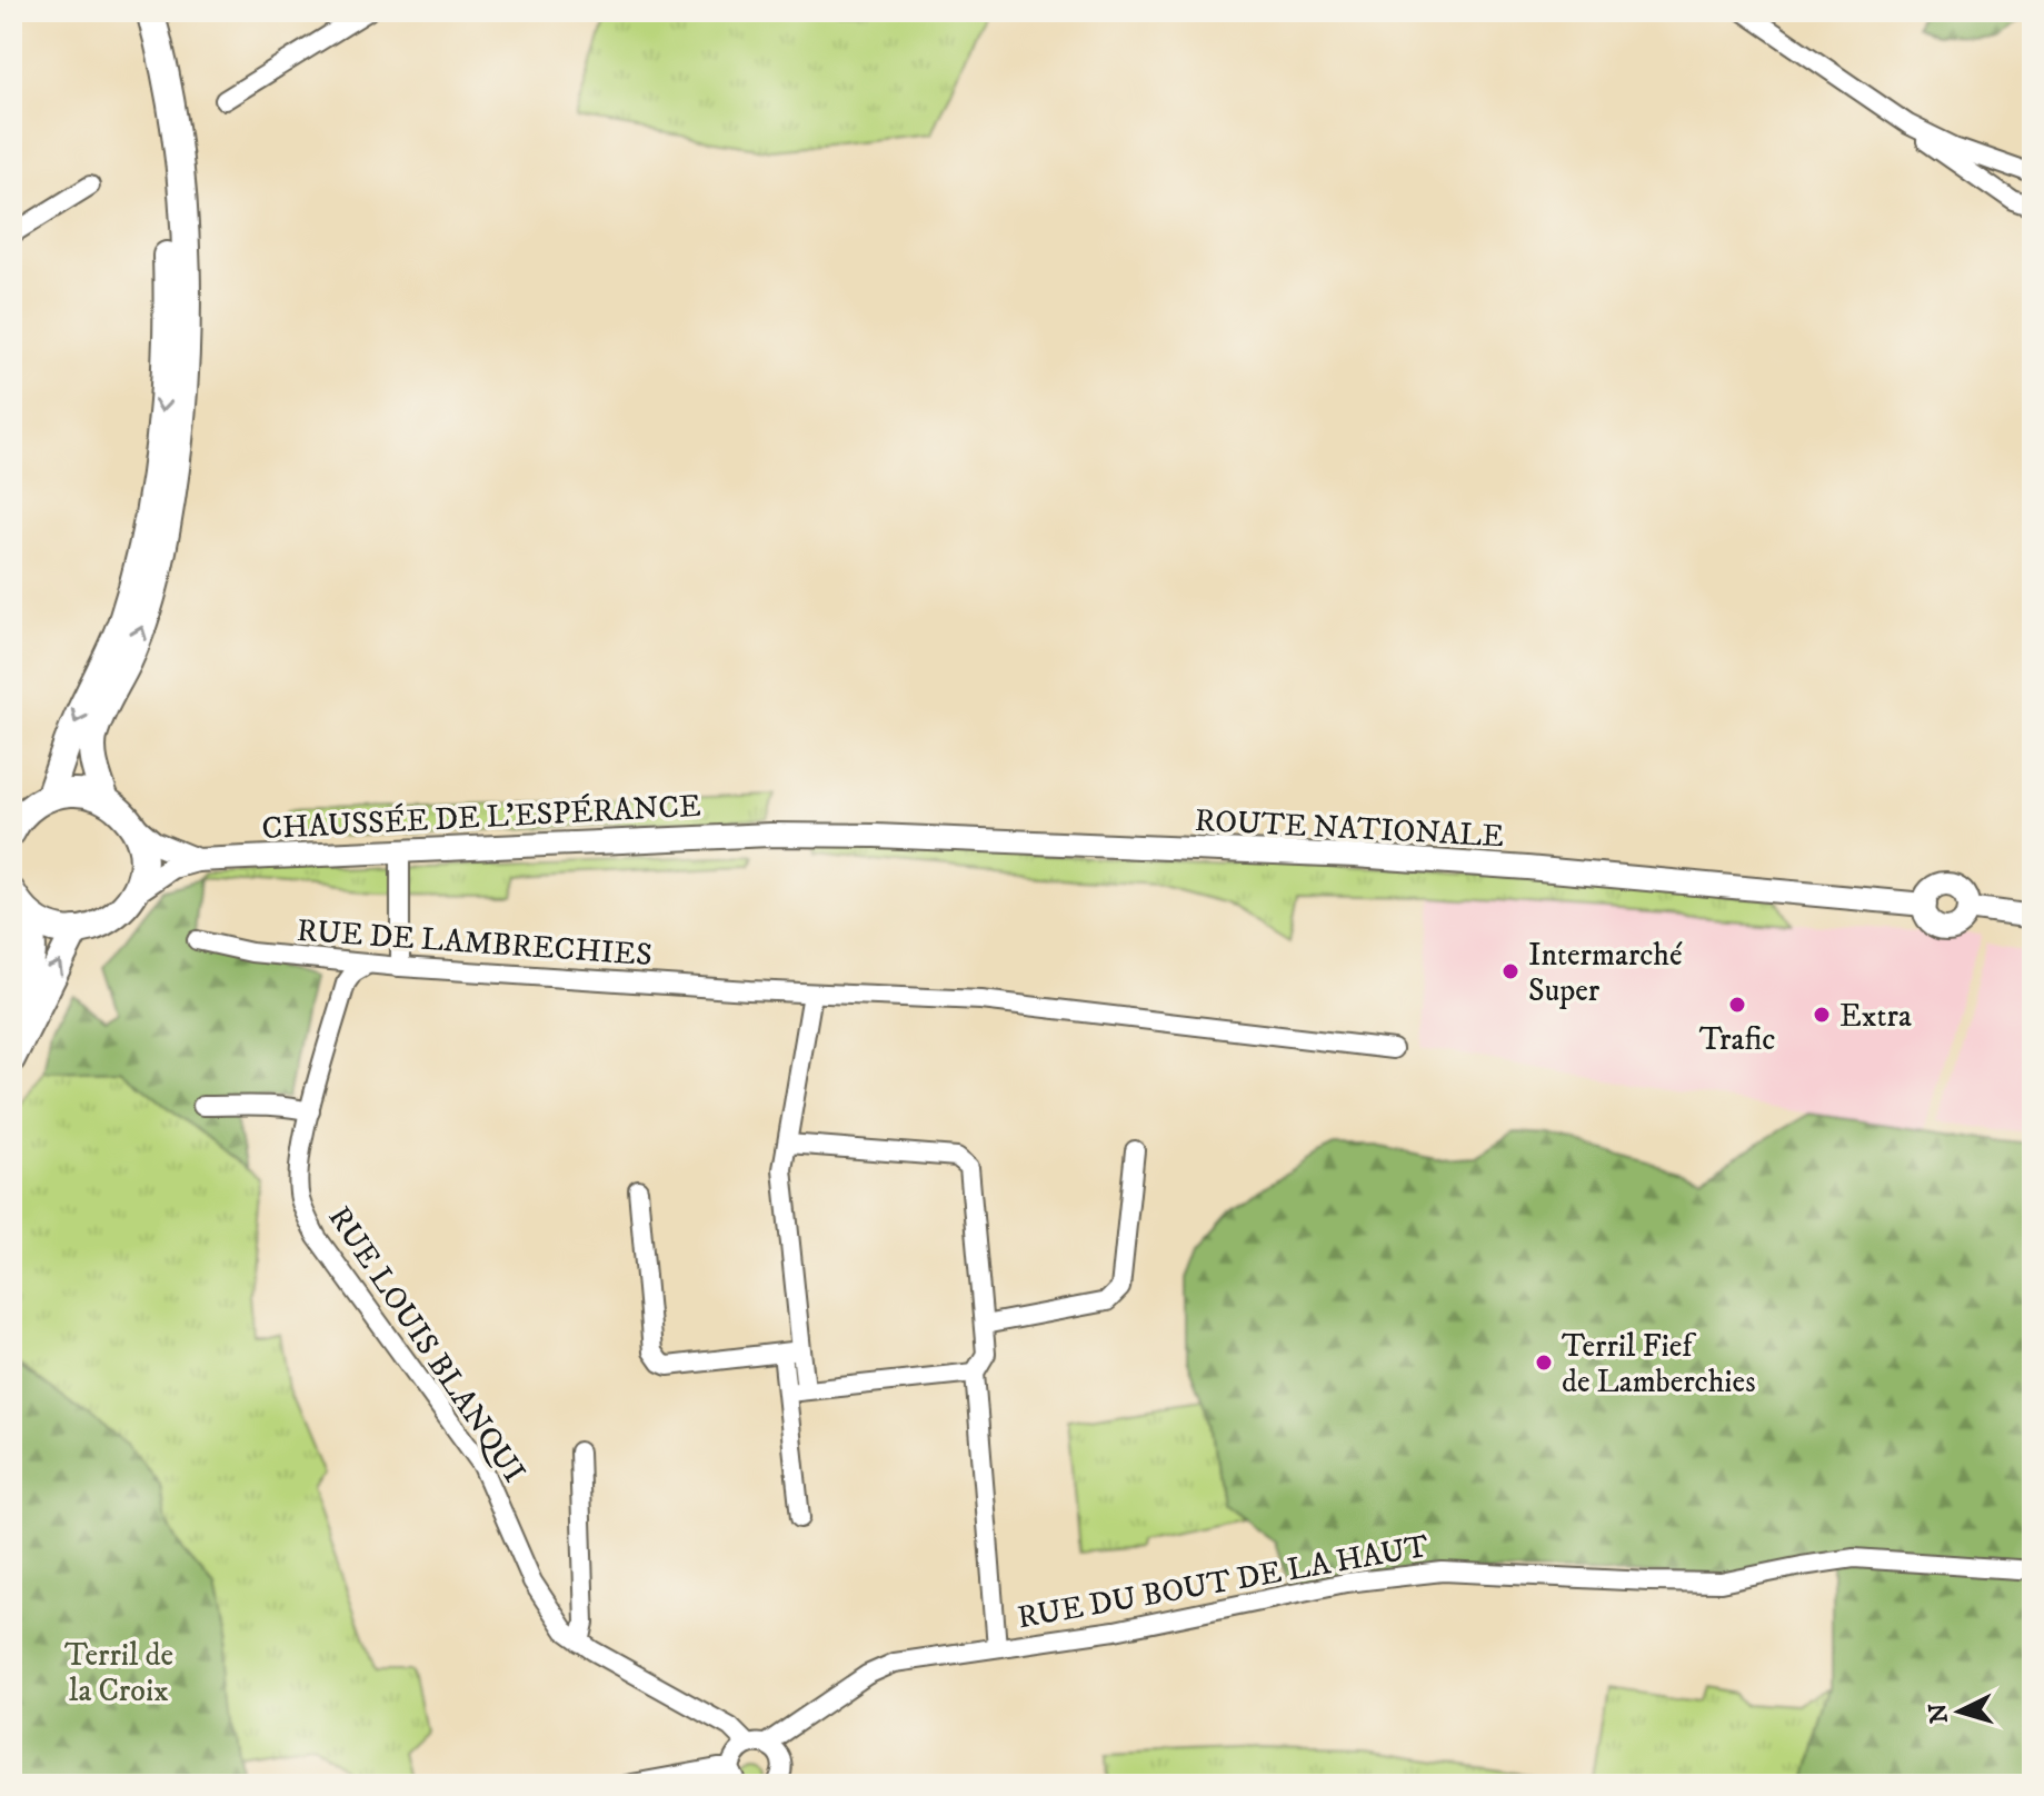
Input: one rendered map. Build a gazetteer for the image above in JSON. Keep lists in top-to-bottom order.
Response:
{
  "streets": {
    "main road": ["CHAUSSÉE DE L'ESPÉRANCE", "ROUTE NATIONALE"],
    "street": ["RUE DE LAMBRECHIES", "RUE LOUIS BLANQUI", "RUE DU BOUT DE LA HAUT"]
  },
  "crossings": [
    ["CHAUSSÉE DE L'ESPÉRANCE", "ROUTE NATIONALE"],
    ["RUE DE LAMBRECHIES", "RUE LOUIS BLANQUI"],
    ["RUE LOUIS BLANQUI", "RUE DU BOUT DE LA HAUT"]
  ],
  "parks": ["Terril de la Croix"],
  "places": [
    "Intermarché Super",
    "Trafic",
    "Extra",
    "Terril Fief de Lamberchies"
  ],
  "north": "left"
}
